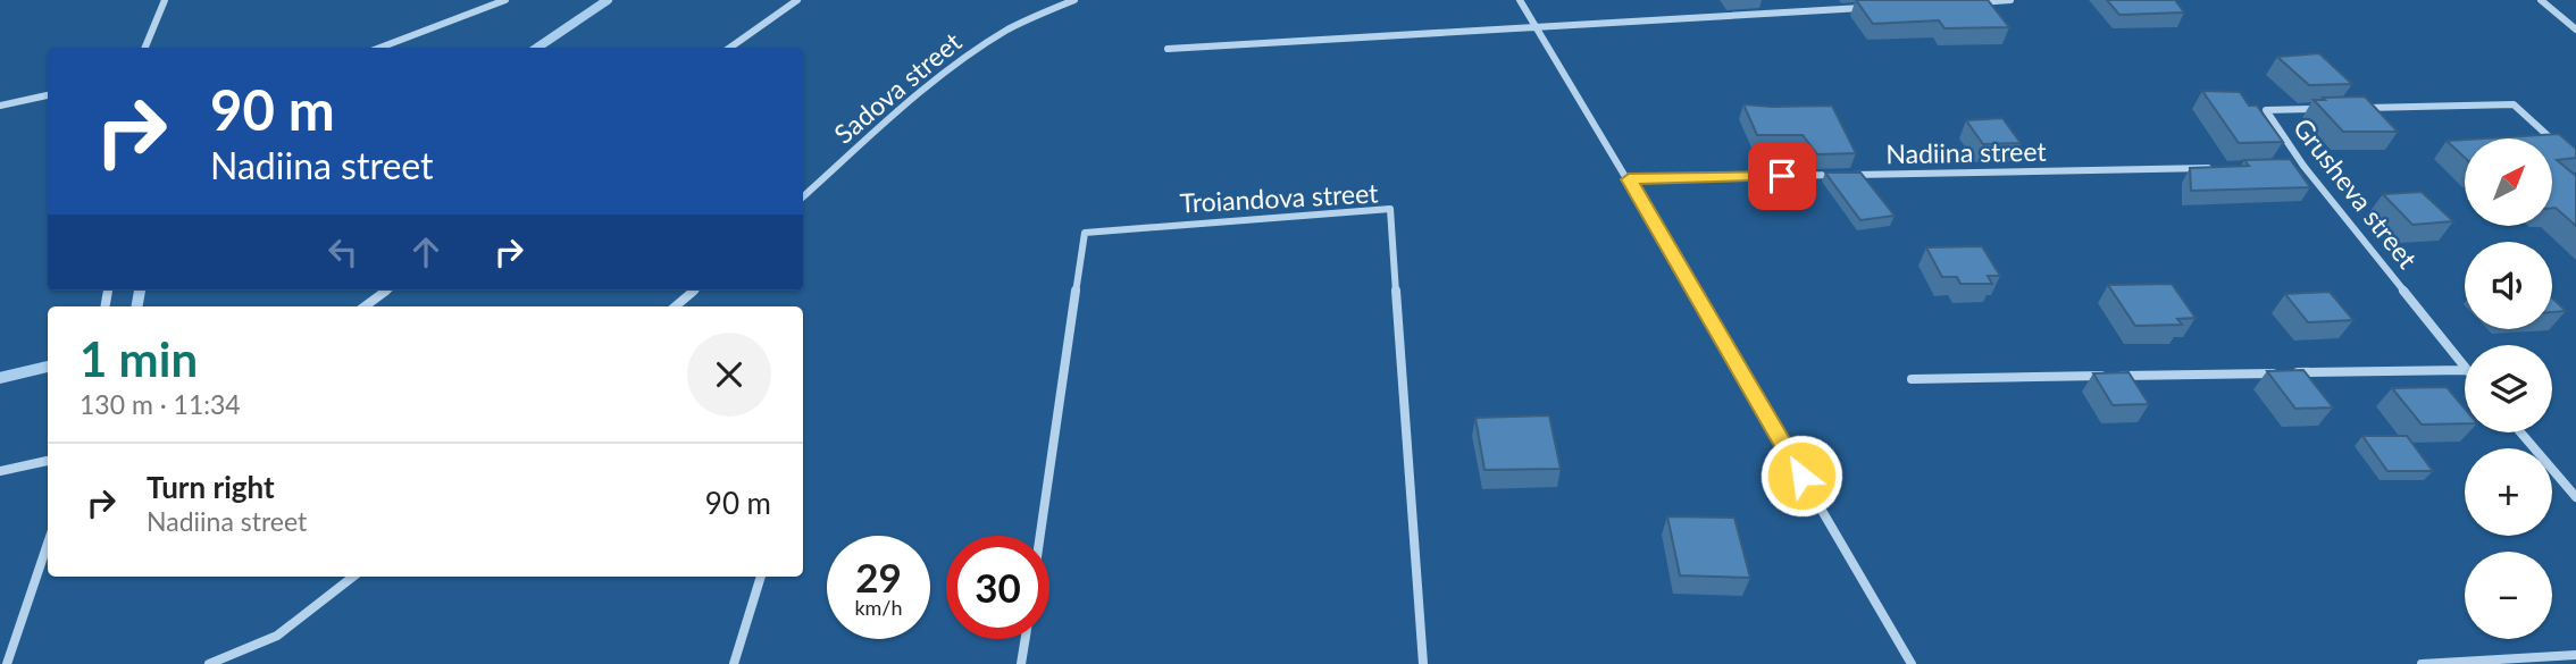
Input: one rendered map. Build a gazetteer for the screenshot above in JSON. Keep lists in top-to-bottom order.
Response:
{
  "streets": {
    "street": [
      "Sadova street",
      "Nadiina street",
      "Grusheva street",
      "Troiandova street"
    ]
  },
  "north": "top right",
  "page": {
    "turn": ["90 m", "Nadiina street"],
    "map_buttons": ["+", "−"],
    "heading": ["1 min", "130 m · 11:34"],
    "list": [
      {
        "name": "Turn right",
        "note": "Nadiina street",
        "value": "90 m"
      }
    ],
    "speed": "29 km/h",
    "limit": "30"
  }
}
